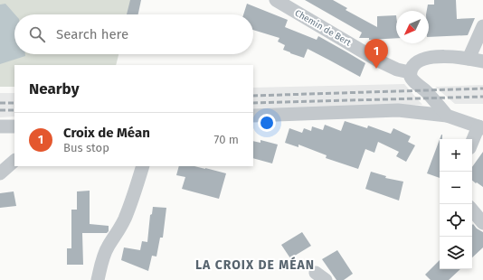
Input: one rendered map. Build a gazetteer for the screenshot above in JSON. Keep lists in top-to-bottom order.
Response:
{
  "streets": {
    "street": ["Chemin de Bert"]
  },
  "districts": ["LA CROIX DE MÉAN"],
  "north": "bottom left",
  "page": {
    "search": "Search here",
    "pins": "1",
    "heading": "Nearby",
    "list": [
      {
        "mark": "1",
        "name": "Croix de Méan",
        "note": "Bus stop",
        "value": "70 m"
      }
    ],
    "map_buttons": ["+", "−"]
  }
}
